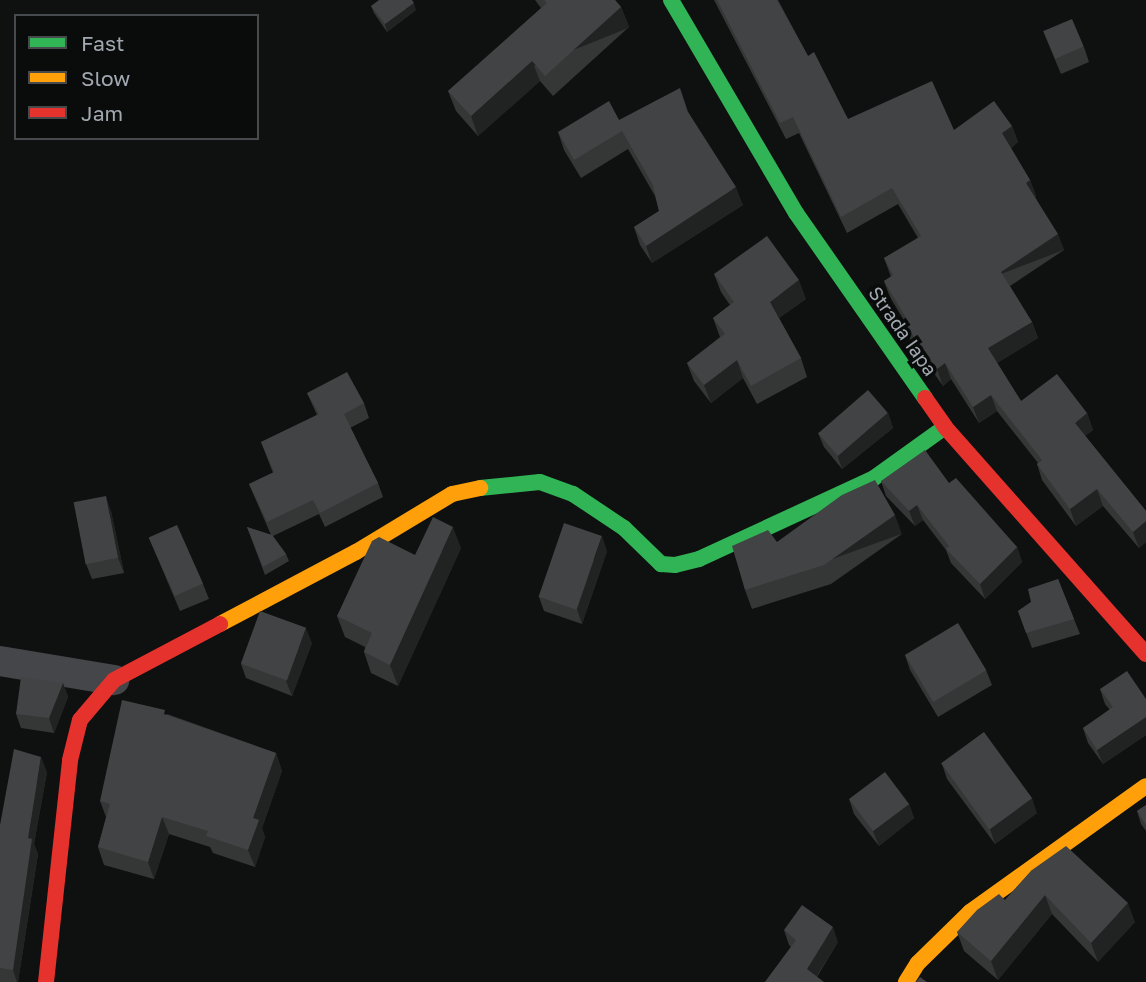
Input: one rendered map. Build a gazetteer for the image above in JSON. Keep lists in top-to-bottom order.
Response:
{
  "streets": {
    "street": ["Strada Iapa"]
  },
  "legend": ["Fast", "Slow", "Jam"]
}
